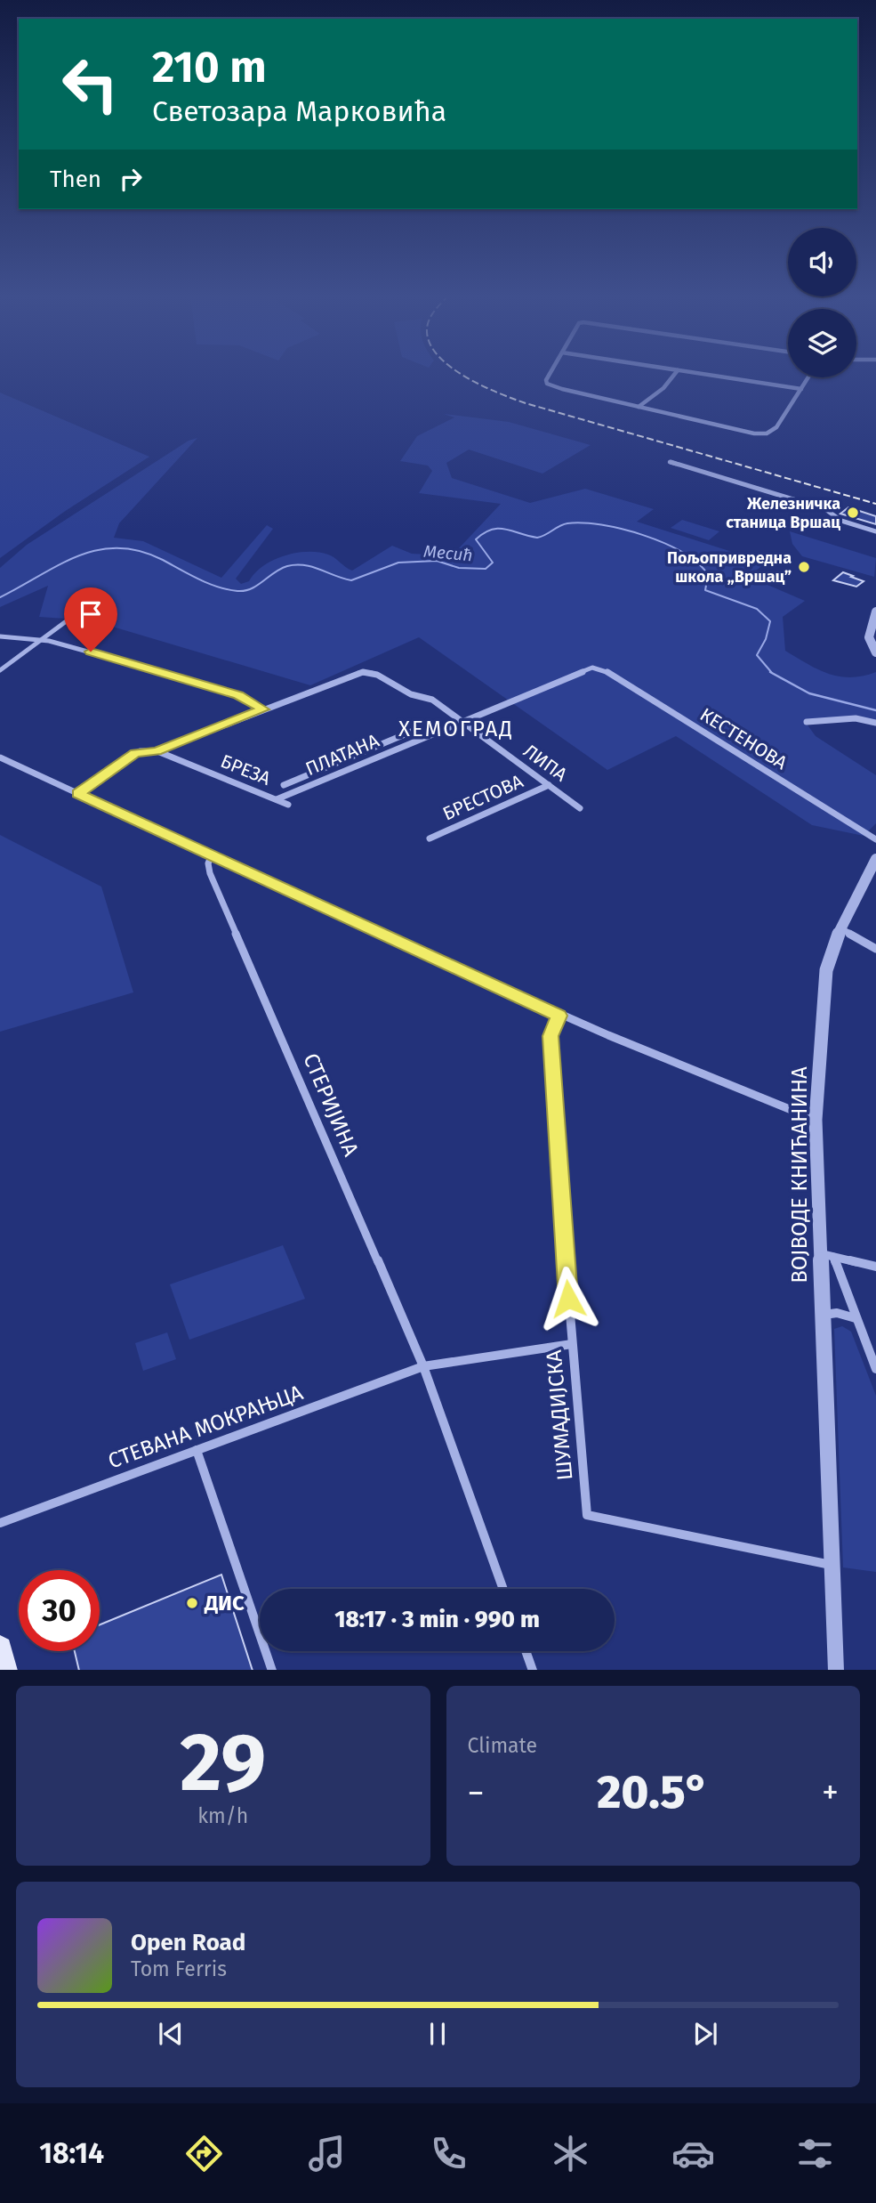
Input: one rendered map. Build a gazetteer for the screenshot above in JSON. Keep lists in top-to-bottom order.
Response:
{
  "streets": {
    "street": [
      "КЕСТЕНОВА",
      "ПЛАТАНА",
      "ЛИПА",
      "БРЕЗА",
      "БРЕСТОВА",
      "СТЕРИЈИНА",
      "ВОЈВОДЕ КНИЋАНИНА",
      "ШУМАДИЈСКА",
      "СТЕВАНА МОКРАЊЦА"
    ]
  },
  "crossings": [
    ["КЕСТЕНОВА", "ПЛАТАНА"],
    ["ПЛАТАНА", "ЛИПА"],
    ["ПЛАТАНА", "БРЕЗА"],
    ["ЛИПА", "БРЕСТОВА"],
    ["СТЕРИЈИНА", "СТЕВАНА МОКРАЊЦА"],
    ["ВОЈВОДЕ КНИЋАНИНА", "ШУМАДИЈСКА"]
  ],
  "districts": ["ХЕМОГРАД"],
  "water": ["Месић"],
  "places": ["Железничка станица Вршац", "Пољопривредна школа „Вршац”", "ДИС"],
  "page": {
    "turn": ["210 m", "Светозара Марковића"],
    "then": "Then",
    "limit": "30",
    "trip": "18:17 · 3 min · 990 m",
    "tile": [
      ["29", "km/h"],
      "Climate"
    ],
    "heat": ["−", "20.5°", "+"],
    "song": ["Open Road", "Tom Ferris"],
    "tabs": "18:14"
  }
}
